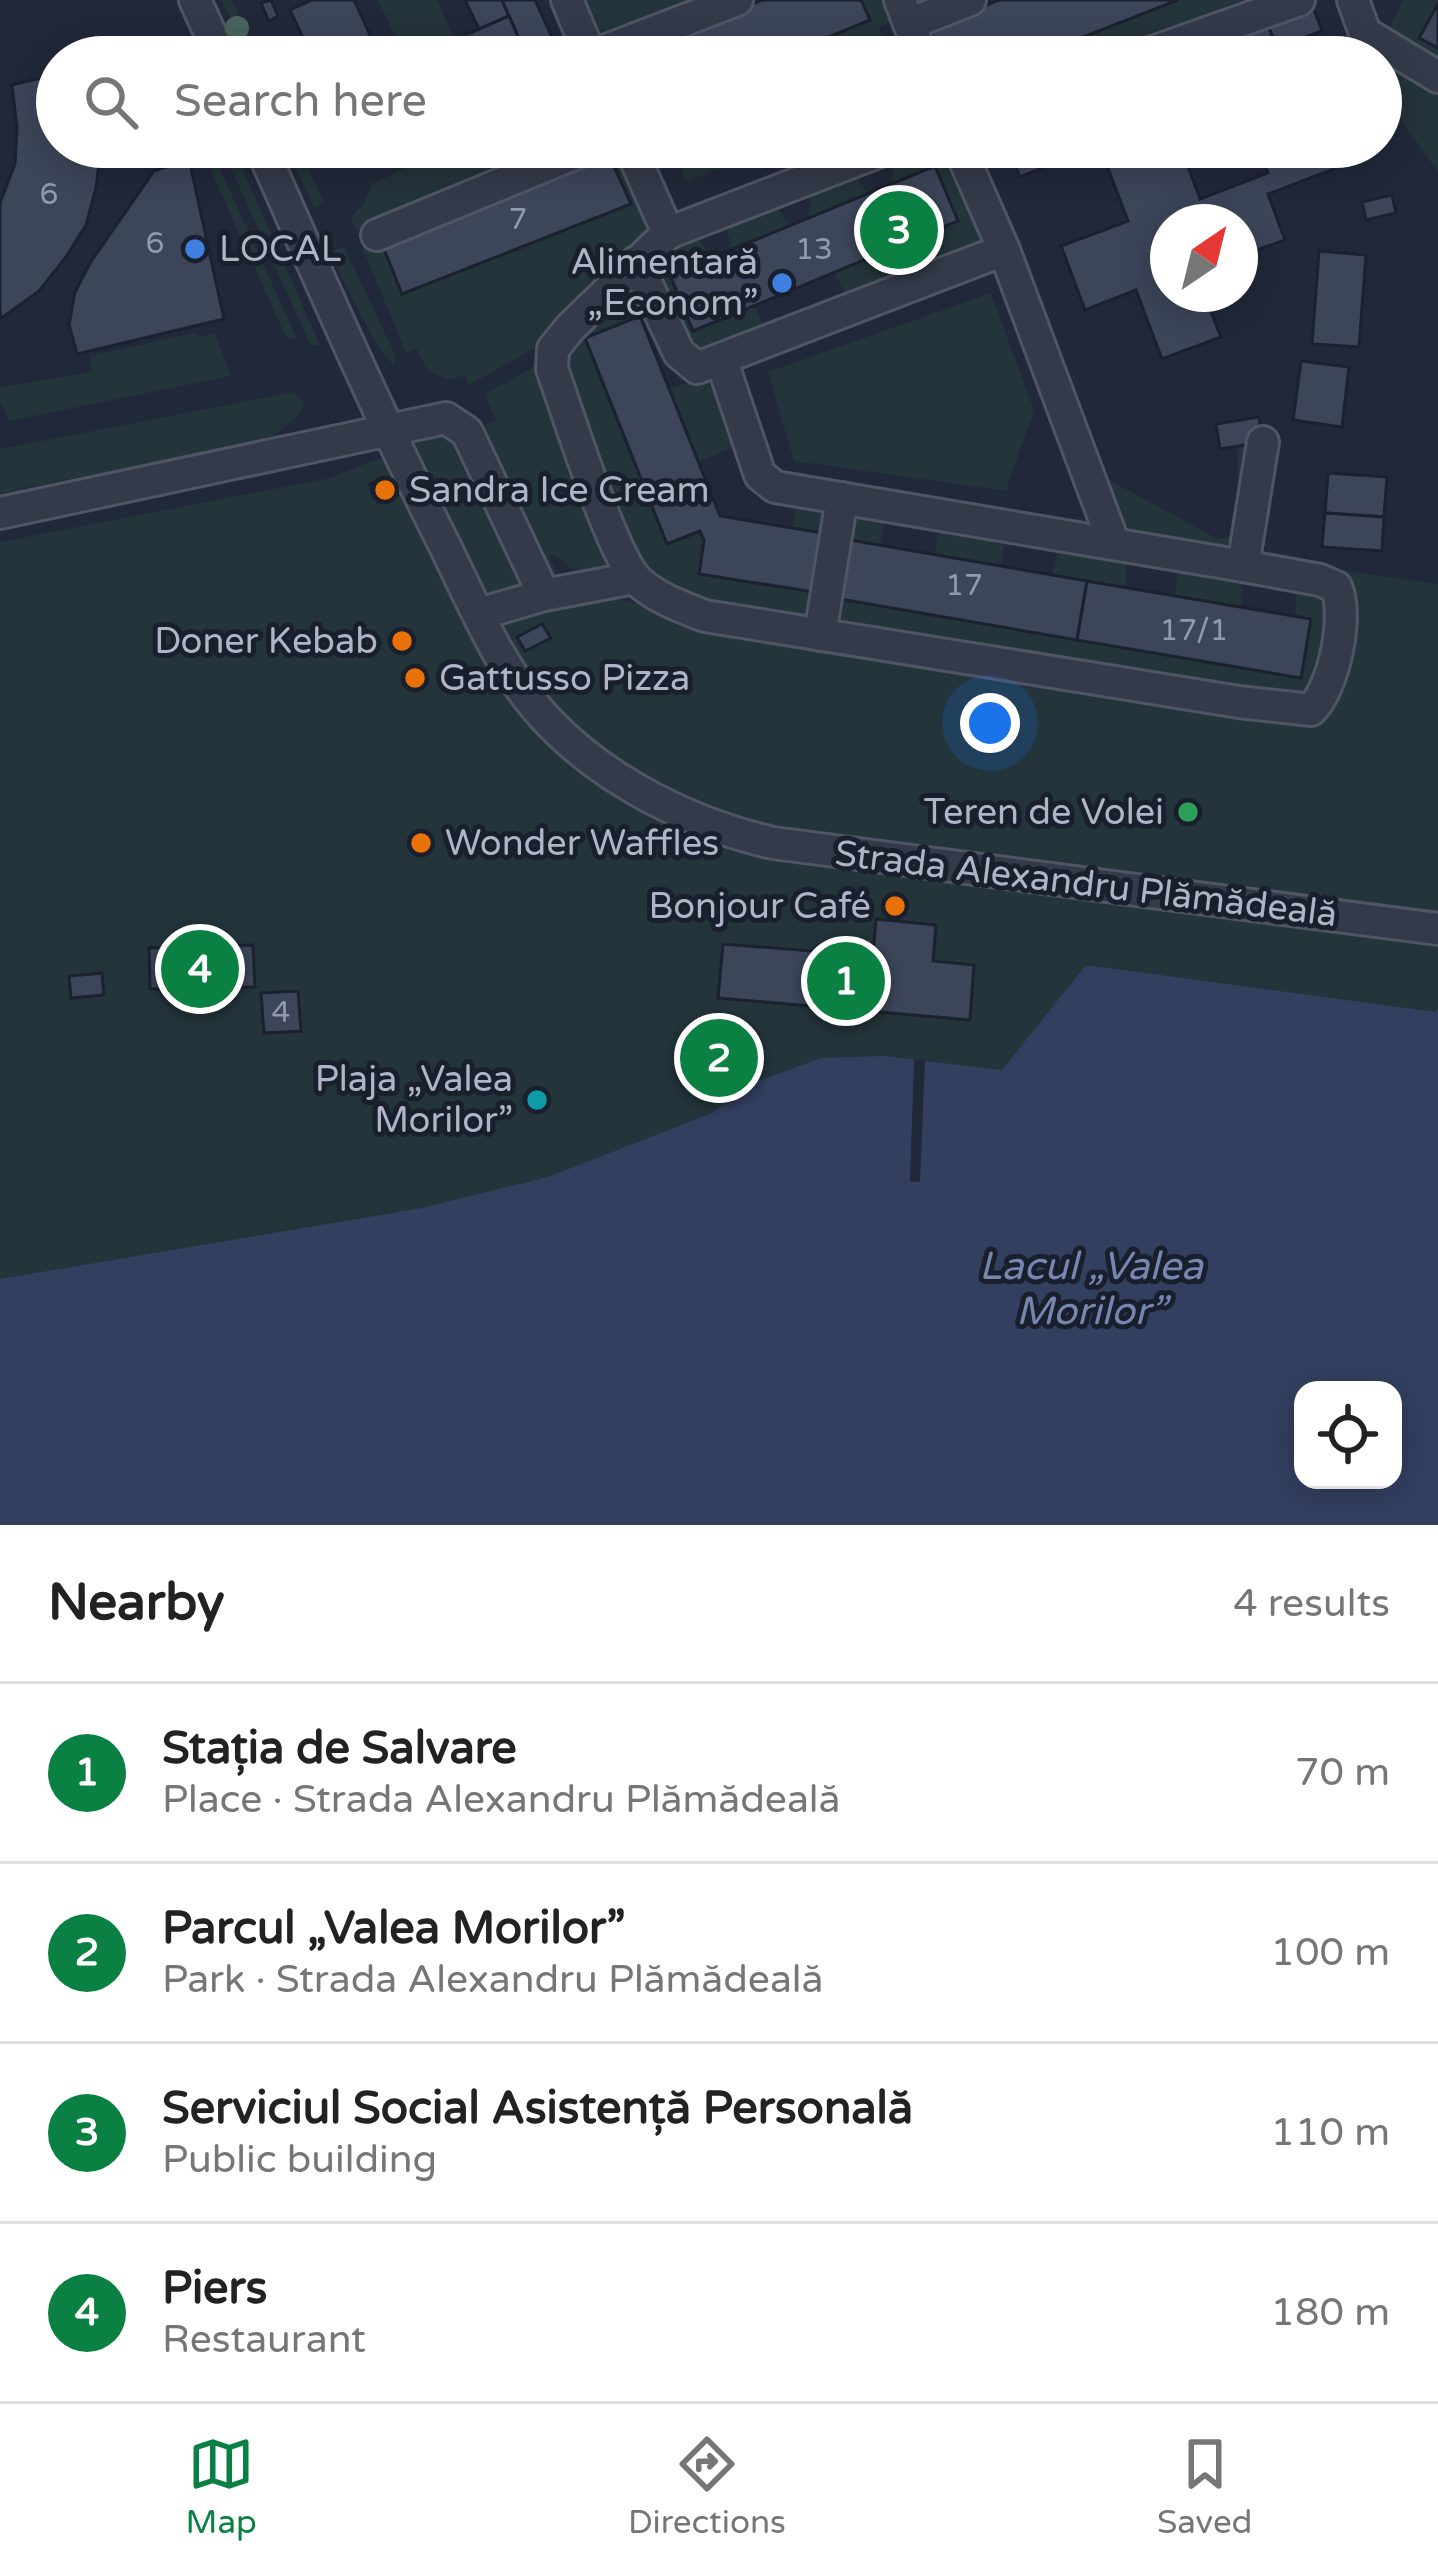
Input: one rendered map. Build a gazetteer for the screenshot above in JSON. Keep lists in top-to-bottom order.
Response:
{
  "streets": {
    "street": ["Strada Alexandru Plămădeală"]
  },
  "water": ["Lacul „Valea Morilor”"],
  "places": [
    "LOCAL",
    "Alimentară „Econom”",
    "Sandra Ice Cream",
    "Doner Kebab",
    "Gattusso Pizza",
    "Teren de Volei",
    "Wonder Waffles",
    "Bonjour Café",
    "Plaja „Valea Morilor”"
  ],
  "house_numbers": [
    "6",
    "7",
    "6",
    "13",
    "17",
    "17/1",
    "4"
  ],
  "north": "top right",
  "page": {
    "search": "Search here",
    "pins": [
      "3",
      "4",
      "1",
      "2"
    ],
    "heading": ["Nearby", "4 results"],
    "list": [
      {
        "mark": "1",
        "name": "Stația de Salvare",
        "note": "Place · Strada Alexandru Plămădeală",
        "value": "70 m"
      },
      {
        "mark": "2",
        "name": "Parcul „Valea Morilor”",
        "note": "Park · Strada Alexandru Plămădeală",
        "value": "100 m"
      },
      {
        "mark": "3",
        "name": "Serviciul Social Asistență Personală",
        "note": "Public building",
        "value": "110 m"
      },
      {
        "mark": "4",
        "name": "Piers",
        "note": "Restaurant",
        "value": "180 m"
      }
    ],
    "nav": ["Map", "Directions", "Saved"]
  }
}
